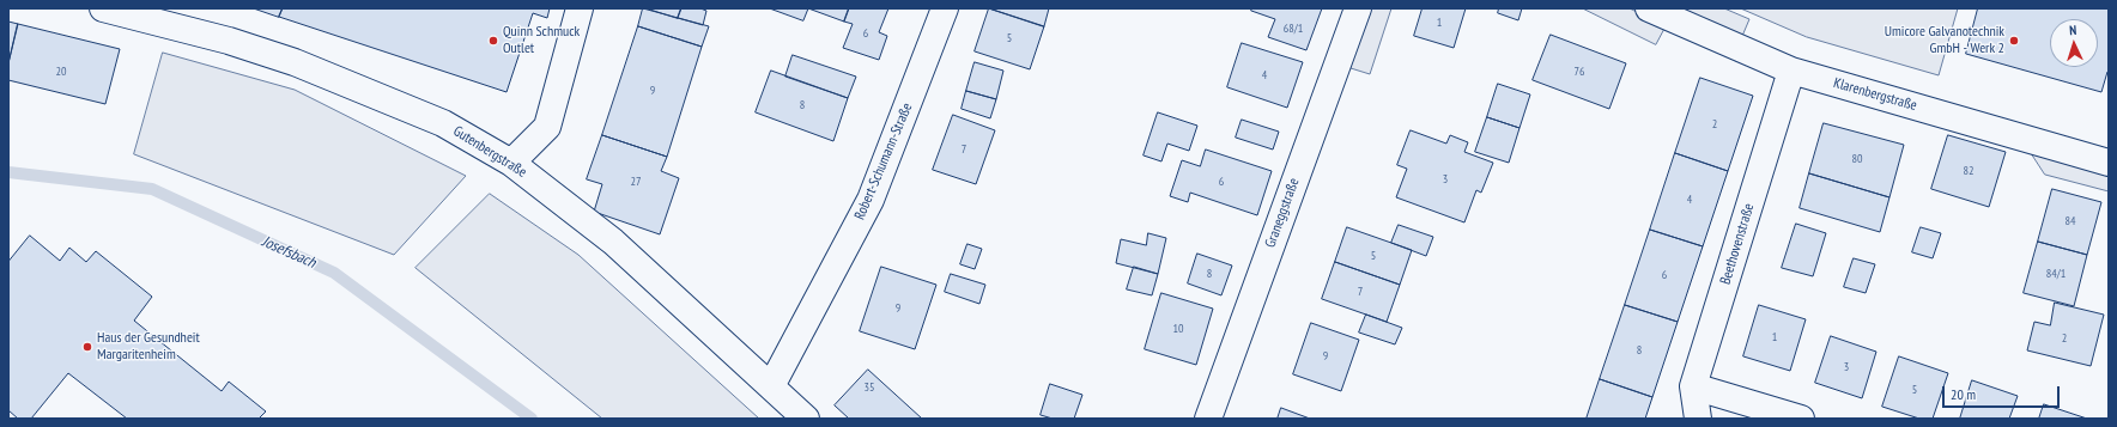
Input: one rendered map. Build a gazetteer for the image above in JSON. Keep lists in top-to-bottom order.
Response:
{
  "streets": {
    "street": [
      "Klarenbergstraße",
      "Gutenbergstraße",
      "Robert-Schumann-Straße",
      "Graneggstraße",
      "Beethovenstraße"
    ]
  },
  "crossings": [
    ["Klarenbergstraße", "Beethovenstraße"],
    ["Gutenbergstraße", "Robert-Schumann-Straße"]
  ],
  "water": ["Josefsbach"],
  "places": ["Quinn Schmuck Outlet", "Umicore Galvanotechnik GmbH - Werk 2", "Haus der Gesundheit Margaritenheim"],
  "house_numbers": [
    "1",
    "68/1",
    "6",
    "5",
    "20",
    "76",
    "4",
    "9",
    "8",
    "2",
    "7",
    "80",
    "82",
    "3",
    "27",
    "6",
    "4",
    "84",
    "5",
    "8",
    "84/1",
    "6",
    "7",
    "9",
    "10",
    "1",
    "2",
    "8",
    "9",
    "3",
    "35",
    "5"
  ],
  "scale_bar": "20 m",
  "north": "top"
}
